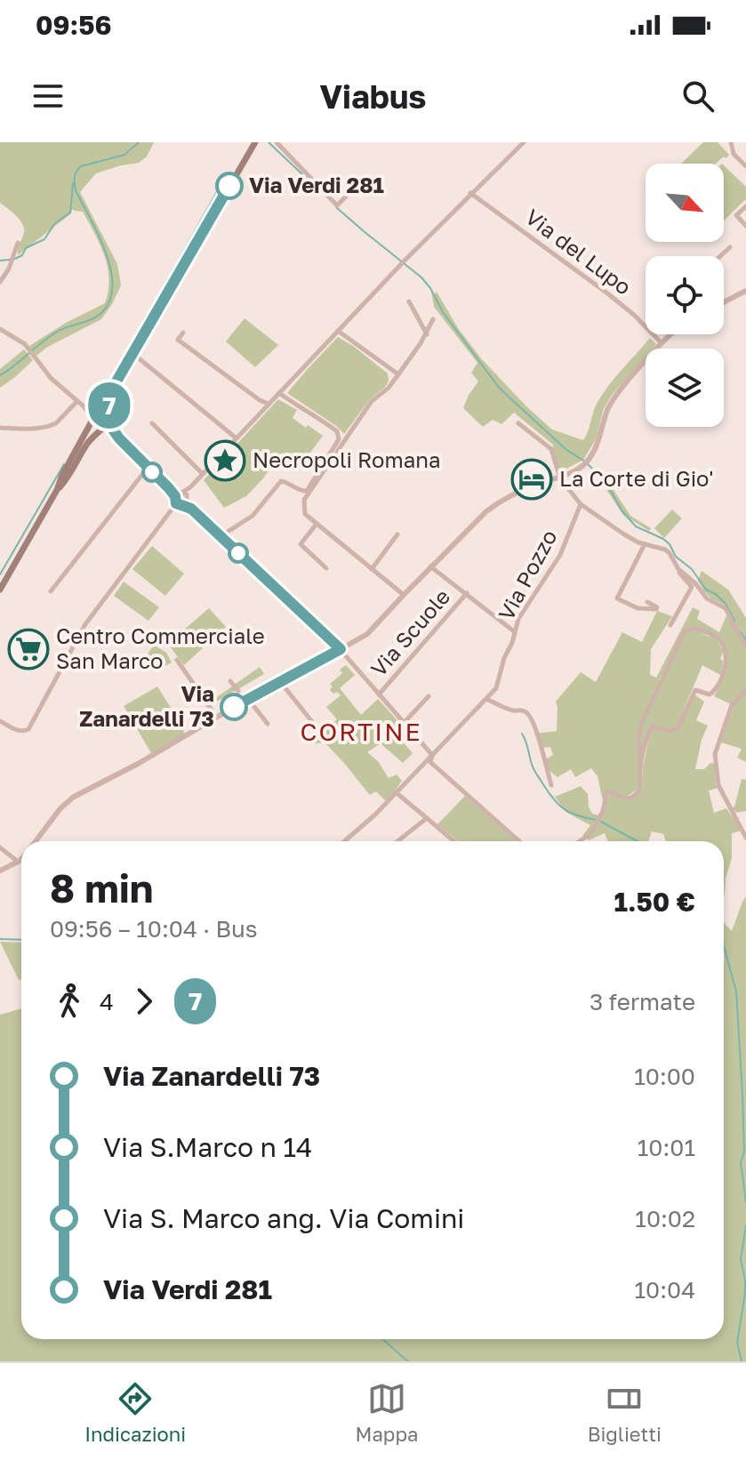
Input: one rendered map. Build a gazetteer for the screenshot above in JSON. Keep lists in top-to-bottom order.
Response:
{
  "streets": {
    "street": ["Via del Lupo", "Via Pozzo", "Via Scuole"]
  },
  "crossings": [
    ["Via Pozzo", "Via Scuole"]
  ],
  "districts": ["CORTINE"],
  "places": {
    "other": ["Via Verdi 281", "Via Zanardelli 73"],
    "place": ["Necropoli Romana"],
    "hotel": ["La Corte di Gio'"],
    "supermarket": ["Centro Commerciale San Marco"]
  },
  "lines": ["bus line 7"],
  "north": "bottom right",
  "page": {
    "status": "09:56",
    "header": "Viabus",
    "on_map": "7",
    "heading": ["8 min", "09:56 – 10:04 · Bus", "1.50 €"],
    "legs": ["4", "7", "3 fermate"],
    "list": [
      {
        "name": "Via Zanardelli 73",
        "value": "10:00"
      },
      {
        "name": "Via S.Marco n 14",
        "value": "10:01"
      },
      {
        "name": "Via S. Marco ang. Via Comini",
        "value": "10:02"
      },
      {
        "name": "Via Verdi 281",
        "value": "10:04"
      }
    ],
    "tabs": ["Indicazioni", "Mappa", "Biglietti"]
  }
}
